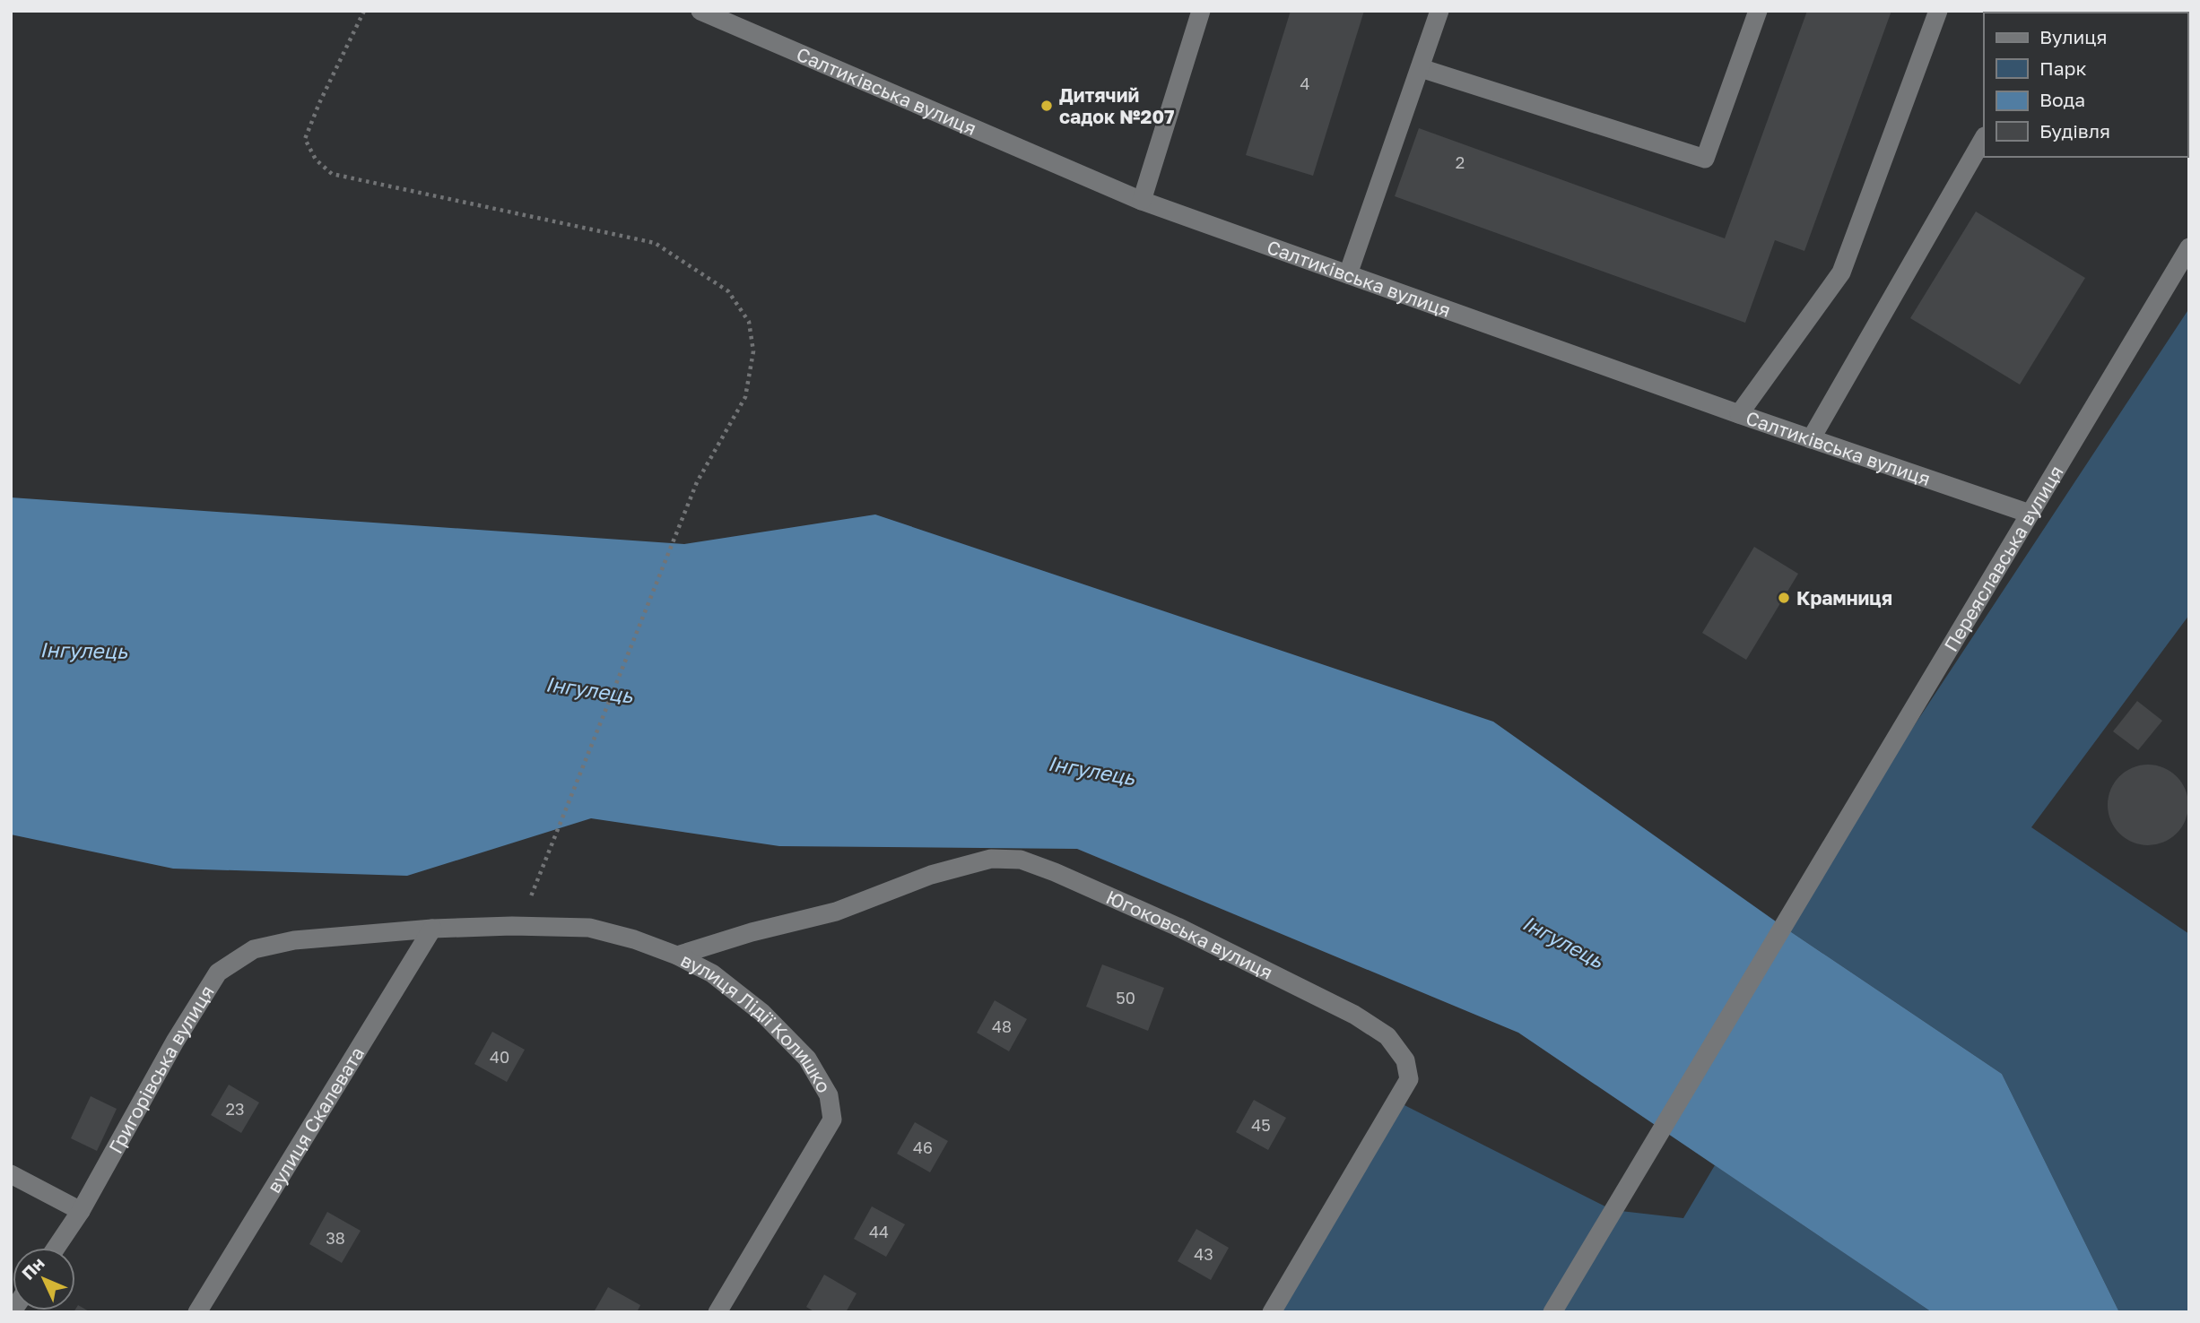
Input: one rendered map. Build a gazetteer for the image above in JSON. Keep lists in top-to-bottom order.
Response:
{
  "streets": {
    "street": [
      "Салтиківська вулиця",
      "Переяславська вулиця",
      "Югоковська вулиця",
      "вулиця Лідії Колишко",
      "Григорівська вулиця",
      "вулиця Скалевата"
    ]
  },
  "crossings": [
    ["Салтиківська вулиця", "Переяславська вулиця"],
    ["Югоковська вулиця", "вулиця Лідії Колишко"],
    ["вулиця Лідії Колишко", "Григорівська вулиця"],
    ["вулиця Лідії Колишко", "вулиця Скалевата"],
    ["Григорівська вулиця", "вулиця Скалевата"]
  ],
  "water": ["Інгулець"],
  "places": ["Дитячий садок №207", "Крамниця"],
  "house_numbers": [
    "4",
    "2",
    "50",
    "48",
    "40",
    "23",
    "45",
    "46",
    "44",
    "38",
    "43"
  ],
  "legend": [
    "Вулиця",
    "Парк",
    "Вода",
    "Будівля"
  ],
  "north": "top left"
}
